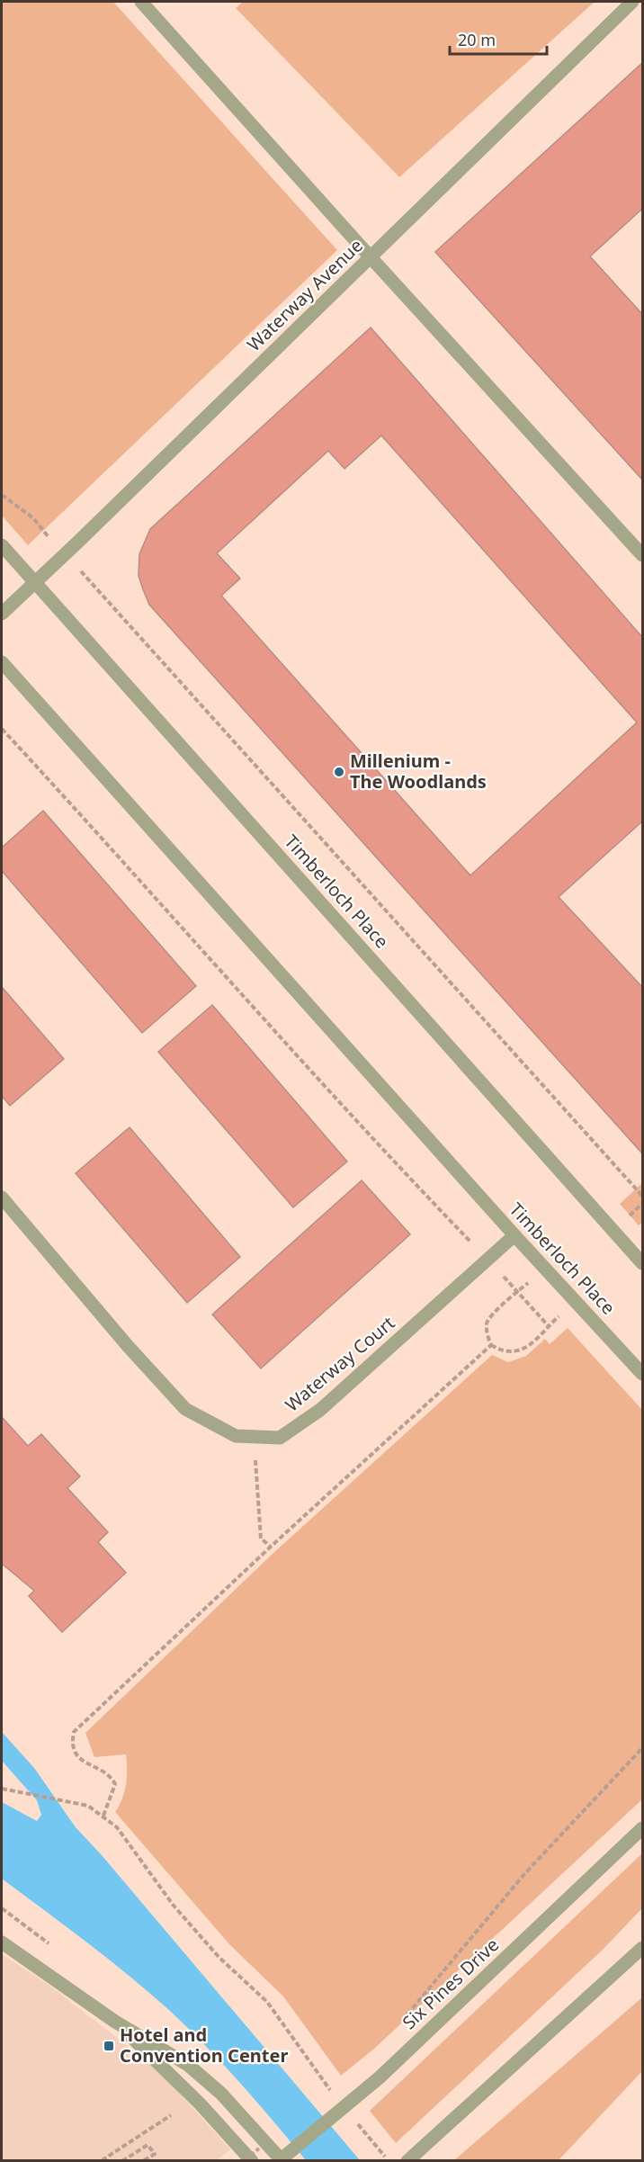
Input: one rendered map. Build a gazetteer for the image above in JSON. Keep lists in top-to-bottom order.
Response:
{
  "streets": {
    "street": [
      "Waterway Avenue",
      "Timberloch Place",
      "Waterway Court",
      "Six Pines Drive"
    ]
  },
  "crossings": [
    ["Waterway Avenue", "Timberloch Place"],
    ["Timberloch Place", "Waterway Court"]
  ],
  "places": {
    "other": ["Millenium - The Woodlands"],
    "transit": ["Hotel and Convention Center"]
  },
  "scale_bar": "20 m"
}
